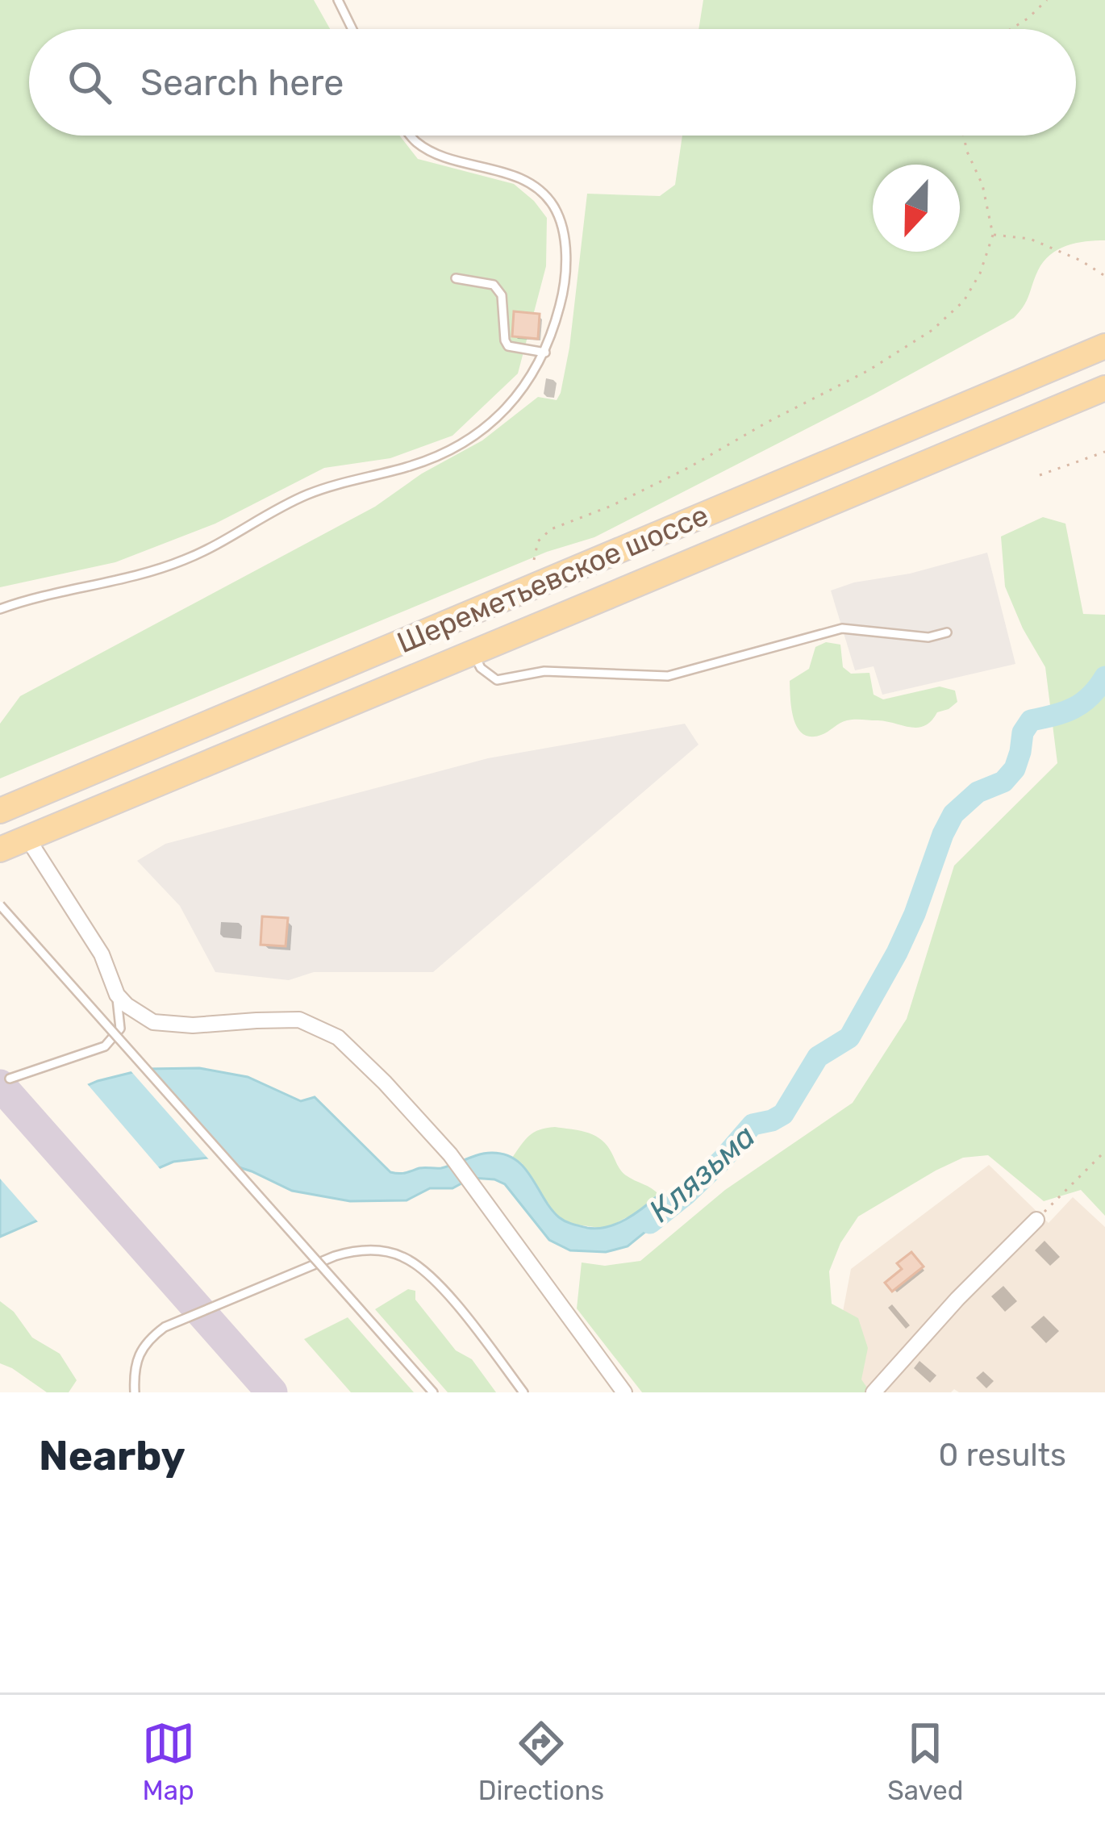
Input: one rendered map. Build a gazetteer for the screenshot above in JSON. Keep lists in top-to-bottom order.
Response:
{
  "streets": {
    "main road": ["Шереметьевское шоссе"]
  },
  "water": ["Клязьма"],
  "north": "bottom",
  "page": {
    "search": "Search here",
    "heading": ["Nearby", "0 results"],
    "nav": ["Map", "Directions", "Saved"]
  }
}
